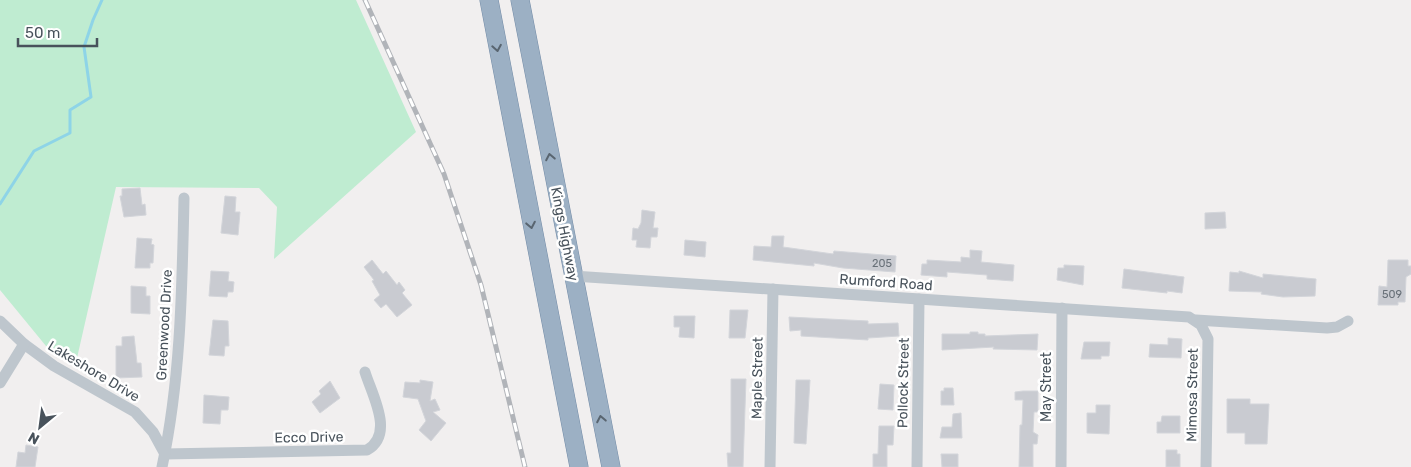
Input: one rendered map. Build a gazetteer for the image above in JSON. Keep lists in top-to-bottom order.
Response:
{
  "streets": {
    "highway": ["Kings Highway"],
    "street": [
      "Rumford Road",
      "Greenwood Drive",
      "Lakeshore Drive",
      "Maple Street",
      "Pollock Street",
      "May Street",
      "Mimosa Street",
      "Ecco Drive"
    ]
  },
  "crossings": [
    ["Kings Highway", "Rumford Road"],
    ["Rumford Road", "Maple Street"],
    ["Rumford Road", "Pollock Street"],
    ["Rumford Road", "May Street"],
    ["Rumford Road", "Mimosa Street"],
    ["Greenwood Drive", "Lakeshore Drive"],
    ["Greenwood Drive", "Ecco Drive"],
    ["Lakeshore Drive", "Ecco Drive"]
  ],
  "house_numbers": ["205", "509"],
  "scale_bar": "50 m",
  "north": "bottom left"
}
